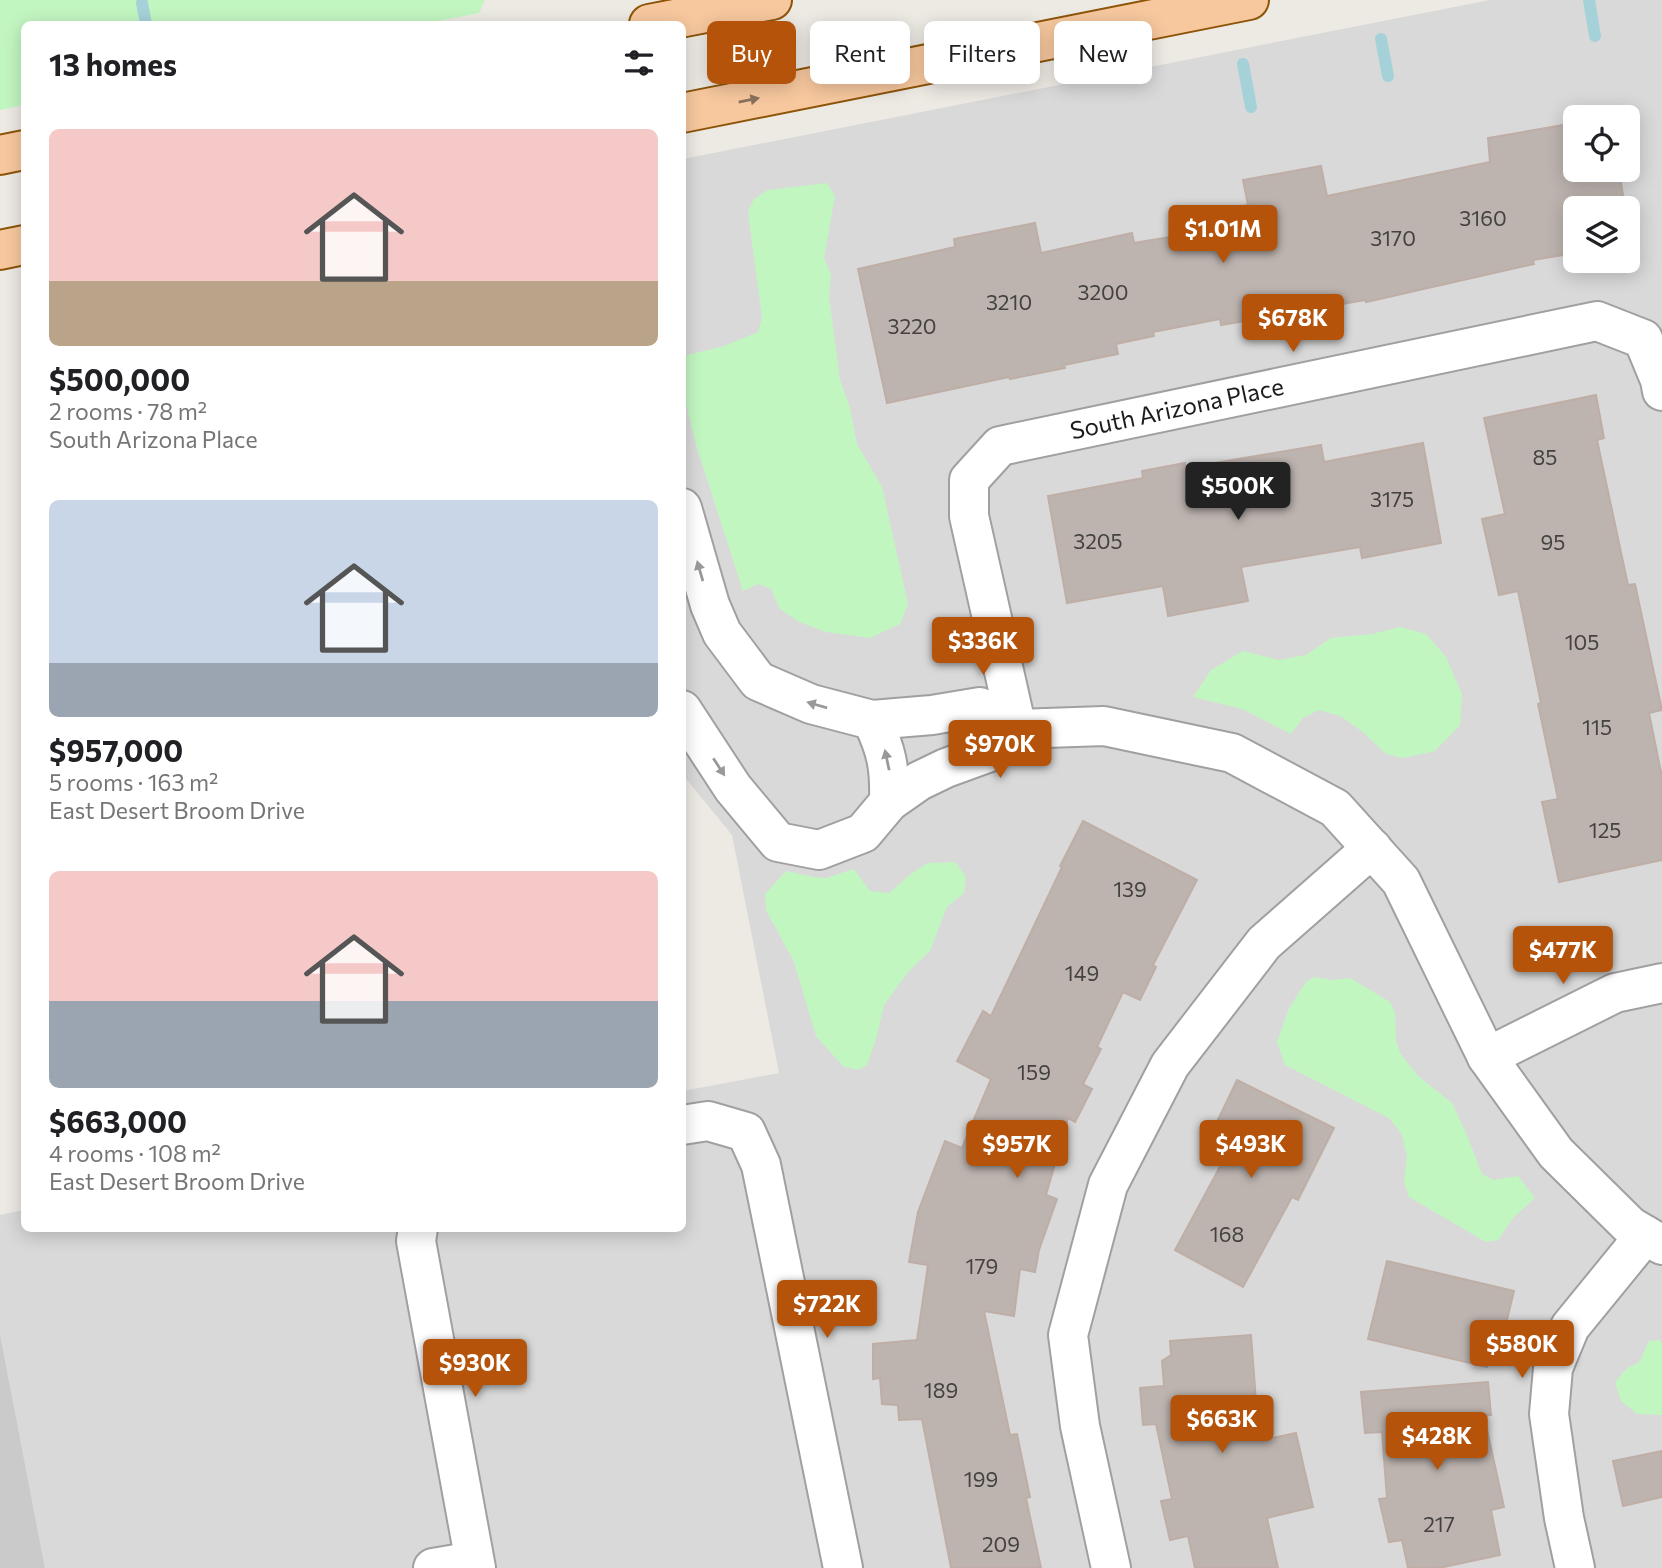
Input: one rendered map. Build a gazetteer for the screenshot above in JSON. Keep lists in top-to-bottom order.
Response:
{
  "streets": {
    "street": ["South Arizona Place"]
  },
  "house_numbers": [
    "3160",
    "3170",
    "3200",
    "3210",
    "3220",
    "85",
    "3175",
    "3205",
    "95",
    "105",
    "115",
    "125",
    "139",
    "149",
    "159",
    "168",
    "179",
    "189",
    "199",
    "217",
    "209"
  ],
  "page": {
    "chip": [
      "Buy",
      "Rent",
      "Filters",
      "New"
    ],
    "heading": "13 homes",
    "list": [
      {
        "name": "$500,000",
        "note": "2 rooms · 78 m² · South Arizona Place"
      },
      {
        "name": "$957,000",
        "note": "5 rooms · 163 m² · East Desert Broom Drive"
      },
      {
        "name": "$663,000",
        "note": "4 rooms · 108 m² · East Desert Broom Drive"
      }
    ],
    "price": [
      "$1.01M",
      "$678K",
      "$500K",
      "$336K",
      "$970K",
      "$477K",
      "$957K",
      "$493K",
      "$722K",
      "$580K",
      "$930K",
      "$663K",
      "$428K"
    ]
  }
}
